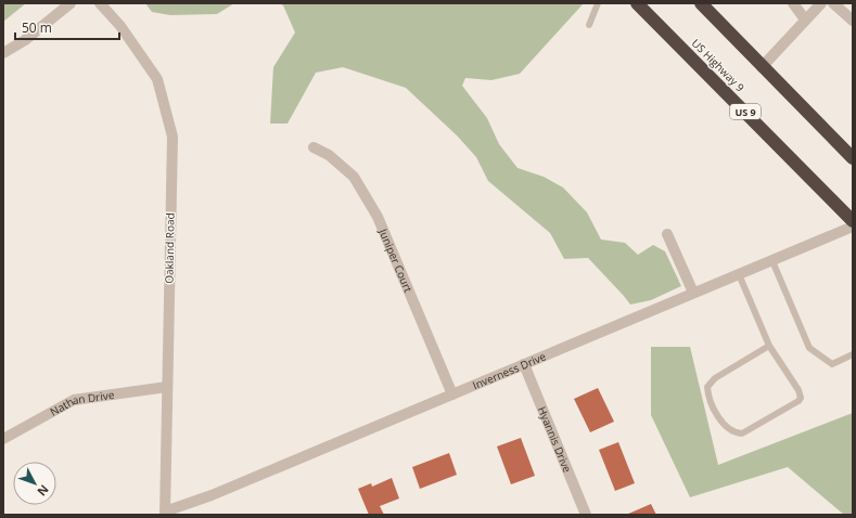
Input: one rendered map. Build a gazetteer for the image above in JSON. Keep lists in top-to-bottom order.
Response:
{
  "streets": {
    "highway": ["US Highway 9", "US 9"],
    "street": [
      "Oakland Road",
      "Juniper Court",
      "Inverness Drive",
      "Nathan Drive",
      "Hyannis Drive"
    ]
  },
  "crossings": [
    ["Oakland Road", "Inverness Drive"],
    ["Oakland Road", "Nathan Drive"],
    ["Juniper Court", "Inverness Drive"],
    ["Inverness Drive", "Hyannis Drive"]
  ],
  "scale_bar": "50 m",
  "north": "bottom right"
}
